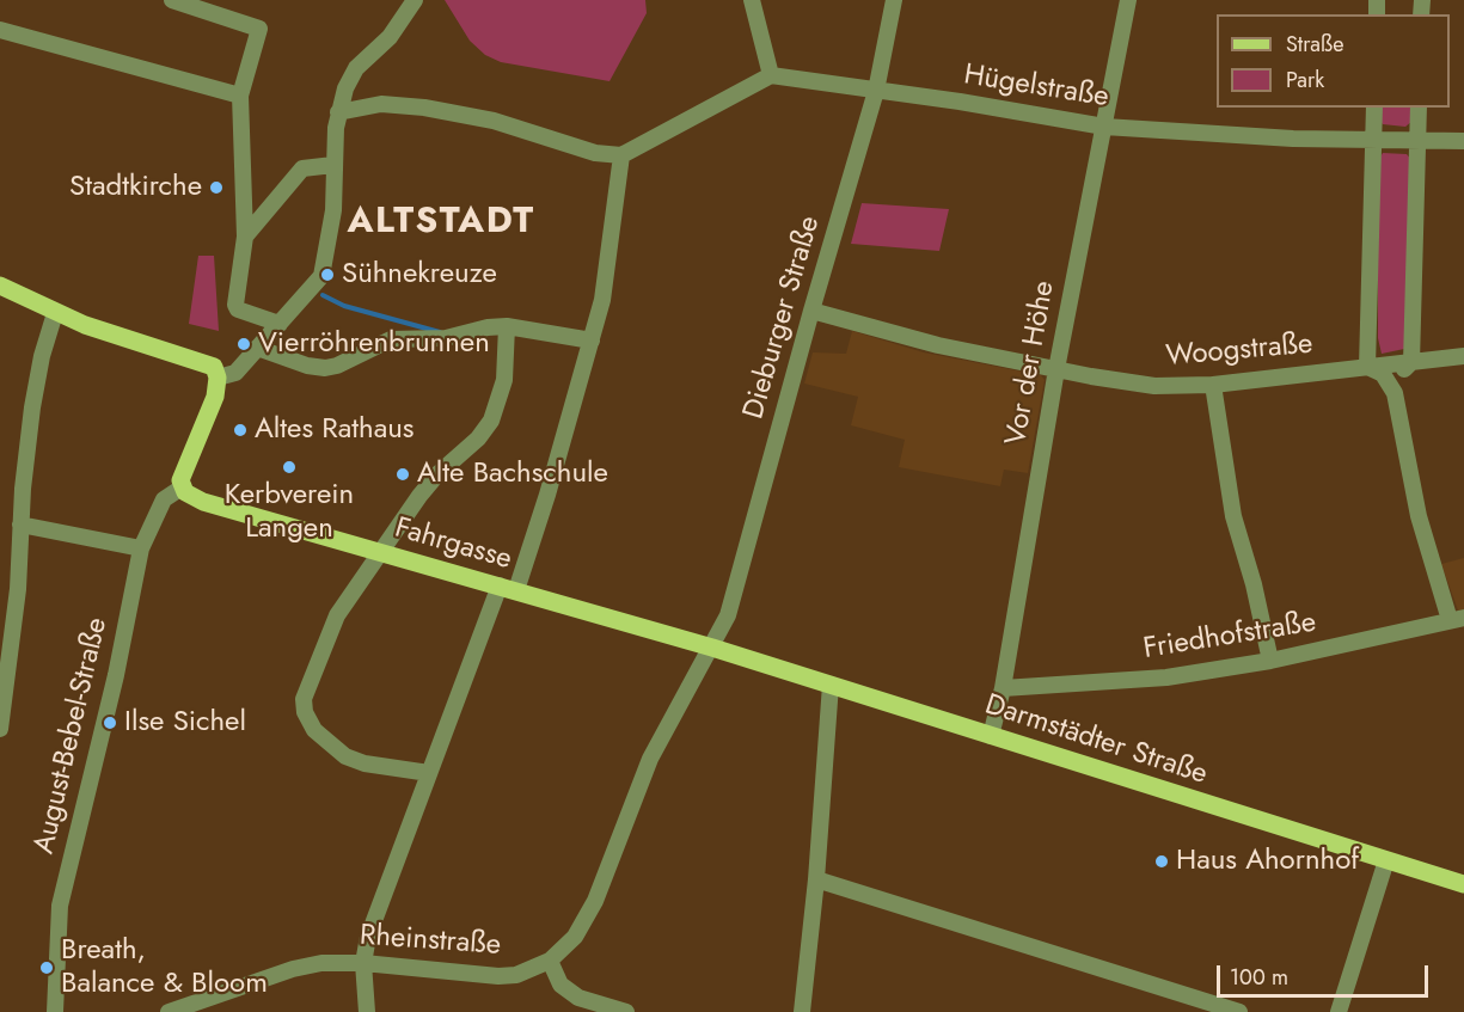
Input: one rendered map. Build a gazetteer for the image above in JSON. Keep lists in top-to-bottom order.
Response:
{
  "streets": {
    "main road": ["Fahrgasse", "Darmstädter Straße"],
    "street": [
      "Hügelstraße",
      "Dieburger Straße",
      "Woogstraße",
      "Vor der Höhe",
      "Friedhofstraße",
      "August-Bebel-Straße",
      "Rheinstraße"
    ]
  },
  "crossings": [
    ["Hügelstraße", "Dieburger Straße"],
    ["Hügelstraße", "Vor der Höhe"],
    ["Dieburger Straße", "Woogstraße"],
    ["Dieburger Straße", "Fahrgasse"],
    ["Dieburger Straße", "Darmstädter Straße"],
    ["Dieburger Straße", "Rheinstraße"],
    ["Woogstraße", "Vor der Höhe"],
    ["Vor der Höhe", "Friedhofstraße"],
    ["Vor der Höhe", "Darmstädter Straße"],
    ["Fahrgasse", "August-Bebel-Straße"],
    ["Fahrgasse", "Darmstädter Straße"],
    ["Fahrgasse", "Rheinstraße"],
    ["Darmstädter Straße", "Rheinstraße"]
  ],
  "districts": ["ALTSTADT"],
  "places": [
    "Stadtkirche",
    "Sühnekreuze",
    "Vierröhrenbrunnen",
    "Altes Rathaus",
    "Kerbverein Langen",
    "Alte Bachschule",
    "Ilse Sichel",
    "Haus Ahornhof",
    "Breath, Balance & Bloom"
  ],
  "legend": ["Straße", "Park"],
  "scale_bar": "100 m"
}
